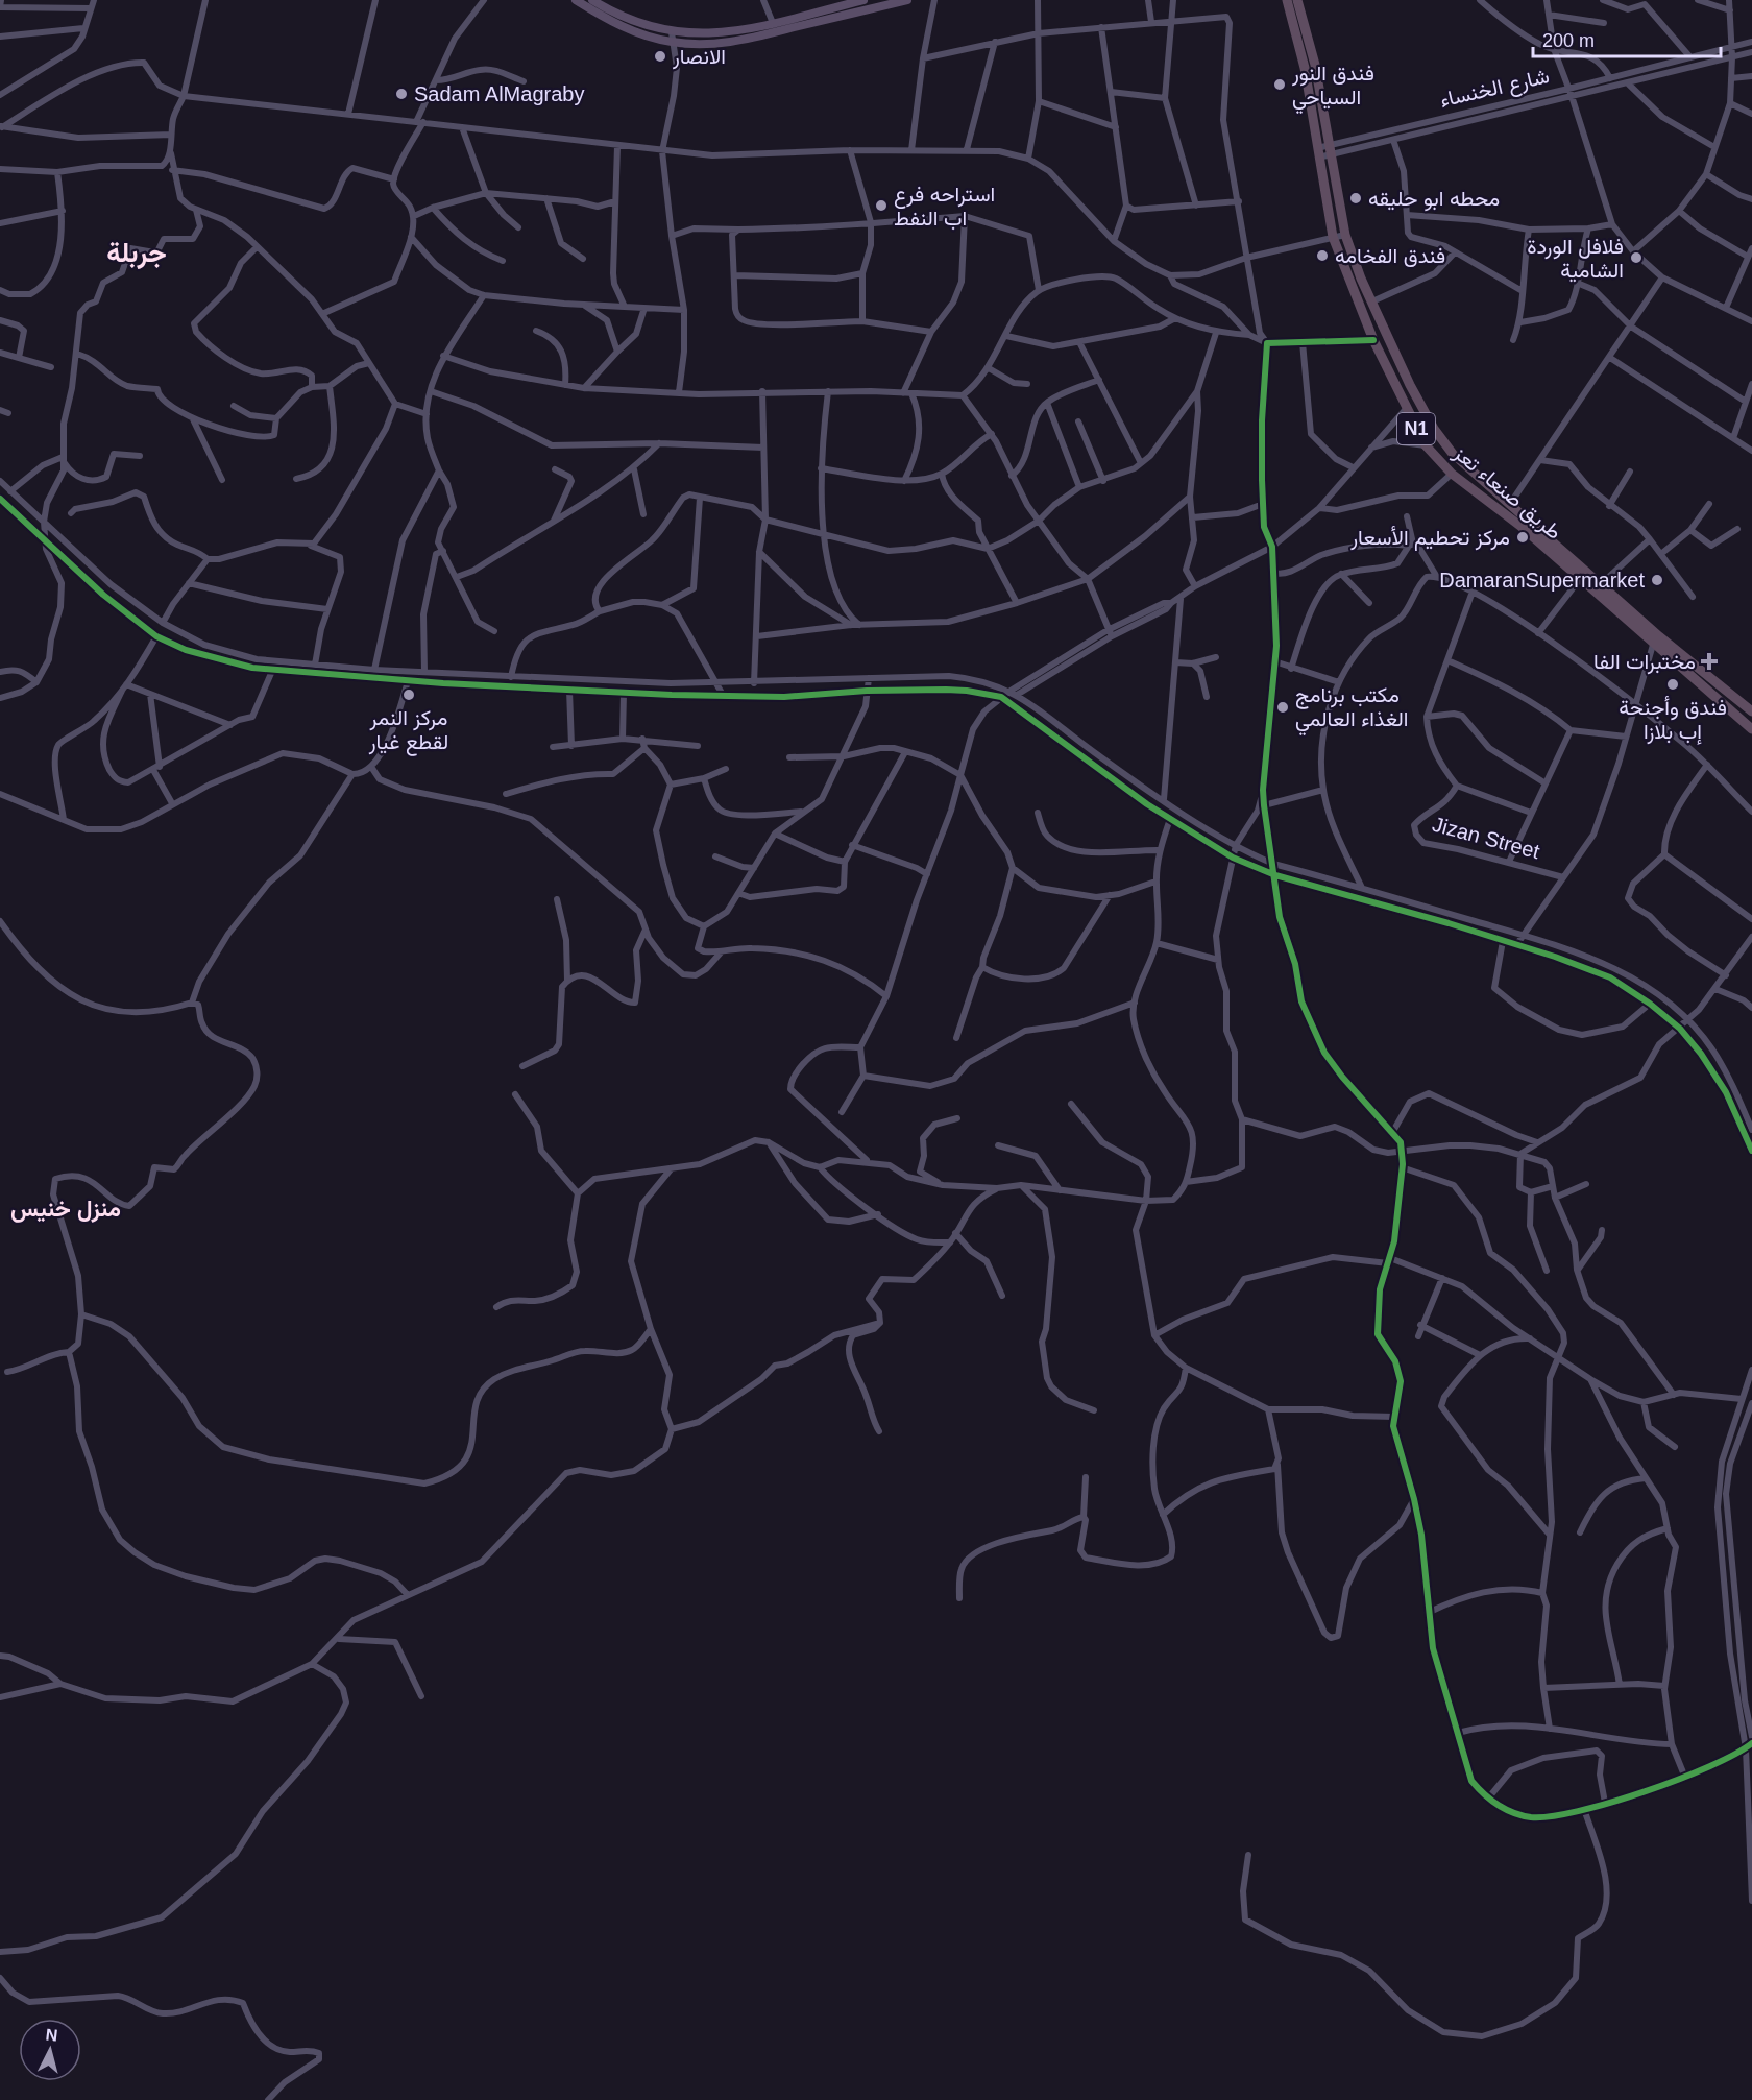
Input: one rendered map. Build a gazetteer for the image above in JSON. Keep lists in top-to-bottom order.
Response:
{
  "streets": {
    "highway": ["N1", "طريق صنعاء تعز"],
    "street": ["شارع الخنساء", "Jizan Street"]
  },
  "crossings": [
    ["شارع الخنساء", "طريق صنعاء تعز"]
  ],
  "districts": ["جربلة", "منزل خنيس"],
  "places": {
    "other": [
      "الانصار",
      "فندق النور السياحي",
      "Sadam AlMagraby",
      "محطه ابو حليقه",
      "استراحه فرع اب النفط",
      "فندق الفخامه",
      "فلافل الوردة الشامية",
      "مركز تحطيم الأسعار",
      "DamaranSupermarket",
      "فندق وأجنحة إب بلازا",
      "مركز النمر لقطع غيار",
      "مكتب برنامج الغذاء العالمي"
    ],
    "health": ["مختبرات الفا"]
  },
  "scale_bar": "200 m",
  "north": "top"
}
